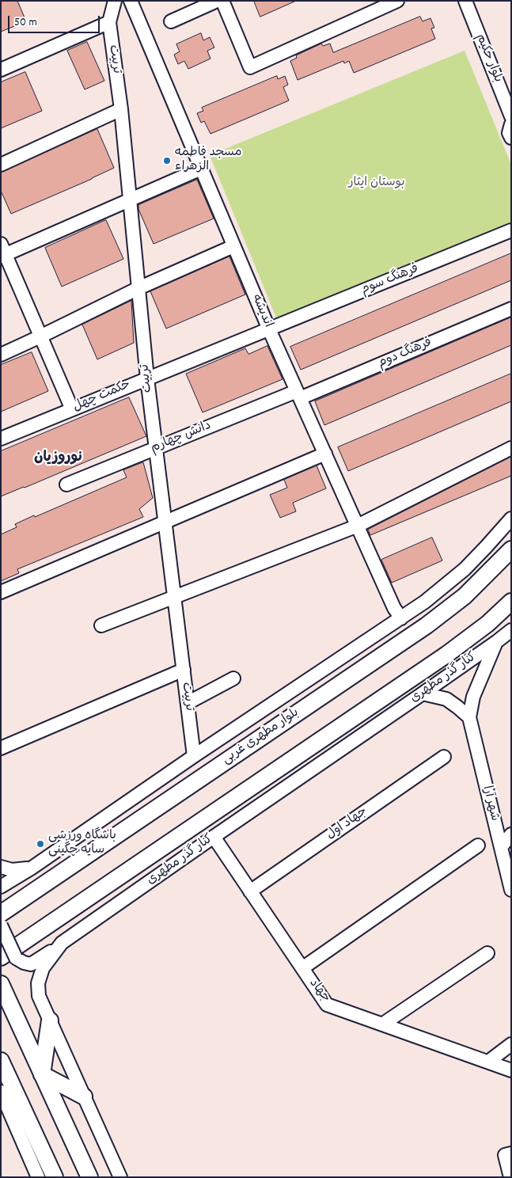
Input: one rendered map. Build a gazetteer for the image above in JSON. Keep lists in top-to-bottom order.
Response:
{
  "streets": {
    "main road": ["بلوار مطهری غربی"],
    "street": [
      "بلوار حکیم",
      "تربیت",
      "فرهنگ سوم",
      "اندیشه",
      "فرهنگ دوم",
      "حکمت چهل",
      "دانش چهارم",
      "کنار گذر مطهری",
      "شهر آرا",
      "جهاد اول",
      "جهاد"
    ]
  },
  "crossings": [
    ["تربیت", "حکمت چهل"],
    ["تربیت", "دانش چهارم"],
    ["فرهنگ سوم", "اندیشه"],
    ["فرهنگ سوم", "حکمت چهل"],
    ["اندیشه", "فرهنگ دوم"],
    ["اندیشه", "حکمت چهل"],
    ["اندیشه", "دانش چهارم"],
    ["فرهنگ دوم", "دانش چهارم"],
    ["کنار گذر مطهری", "جهاد"],
    ["جهاد اول", "جهاد"]
  ],
  "districts": ["نوروزیان"],
  "parks": ["بوستان ایثار"],
  "places": ["مسجد فاطمه الزهراء", "باشگاه ورزشى سايه چگينى"],
  "scale_bar": "50 m"
}
